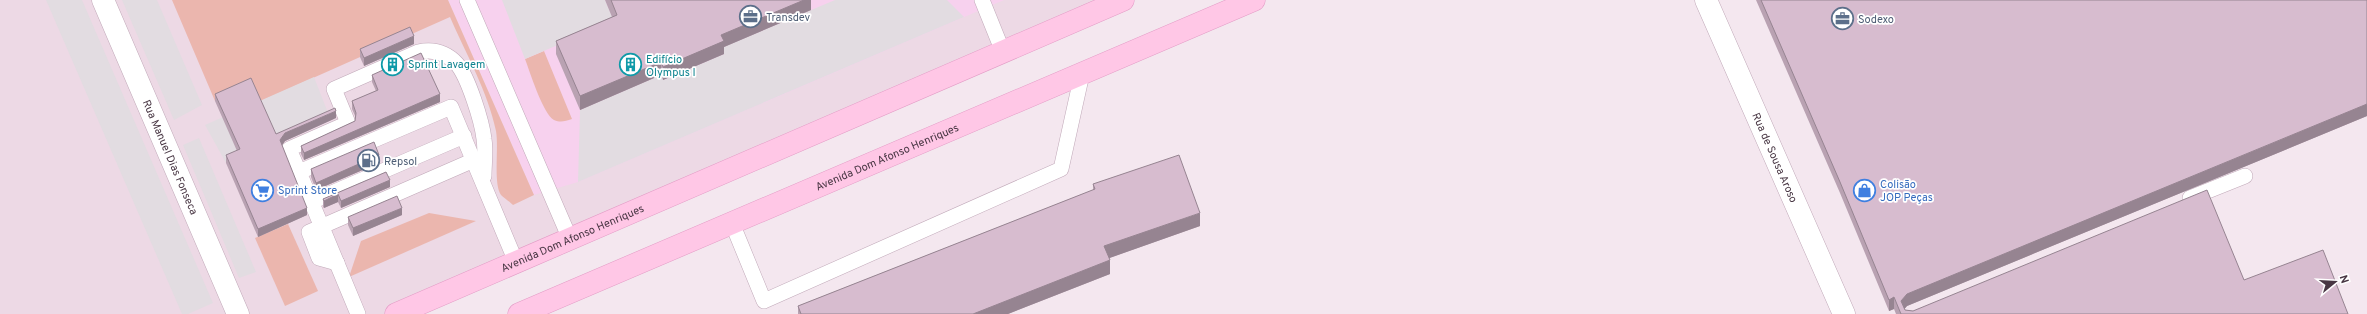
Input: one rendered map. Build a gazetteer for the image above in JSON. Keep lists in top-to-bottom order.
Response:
{
  "streets": {
    "main road": ["Avenida Dom Afonso Henriques"],
    "street": ["Rua Manuel Dias Fonseca", "Rua de Sousa Aroso"]
  },
  "places": {
    "office": ["Transdev", "Sodexo"],
    "building": ["Sprint Lavagem", "Edifício Olympus I"],
    "fuel station": ["Repsol"],
    "supermarket": ["Sprint Store"],
    "shop": ["Colisão JOP Peças"]
  },
  "north": "right"
}
